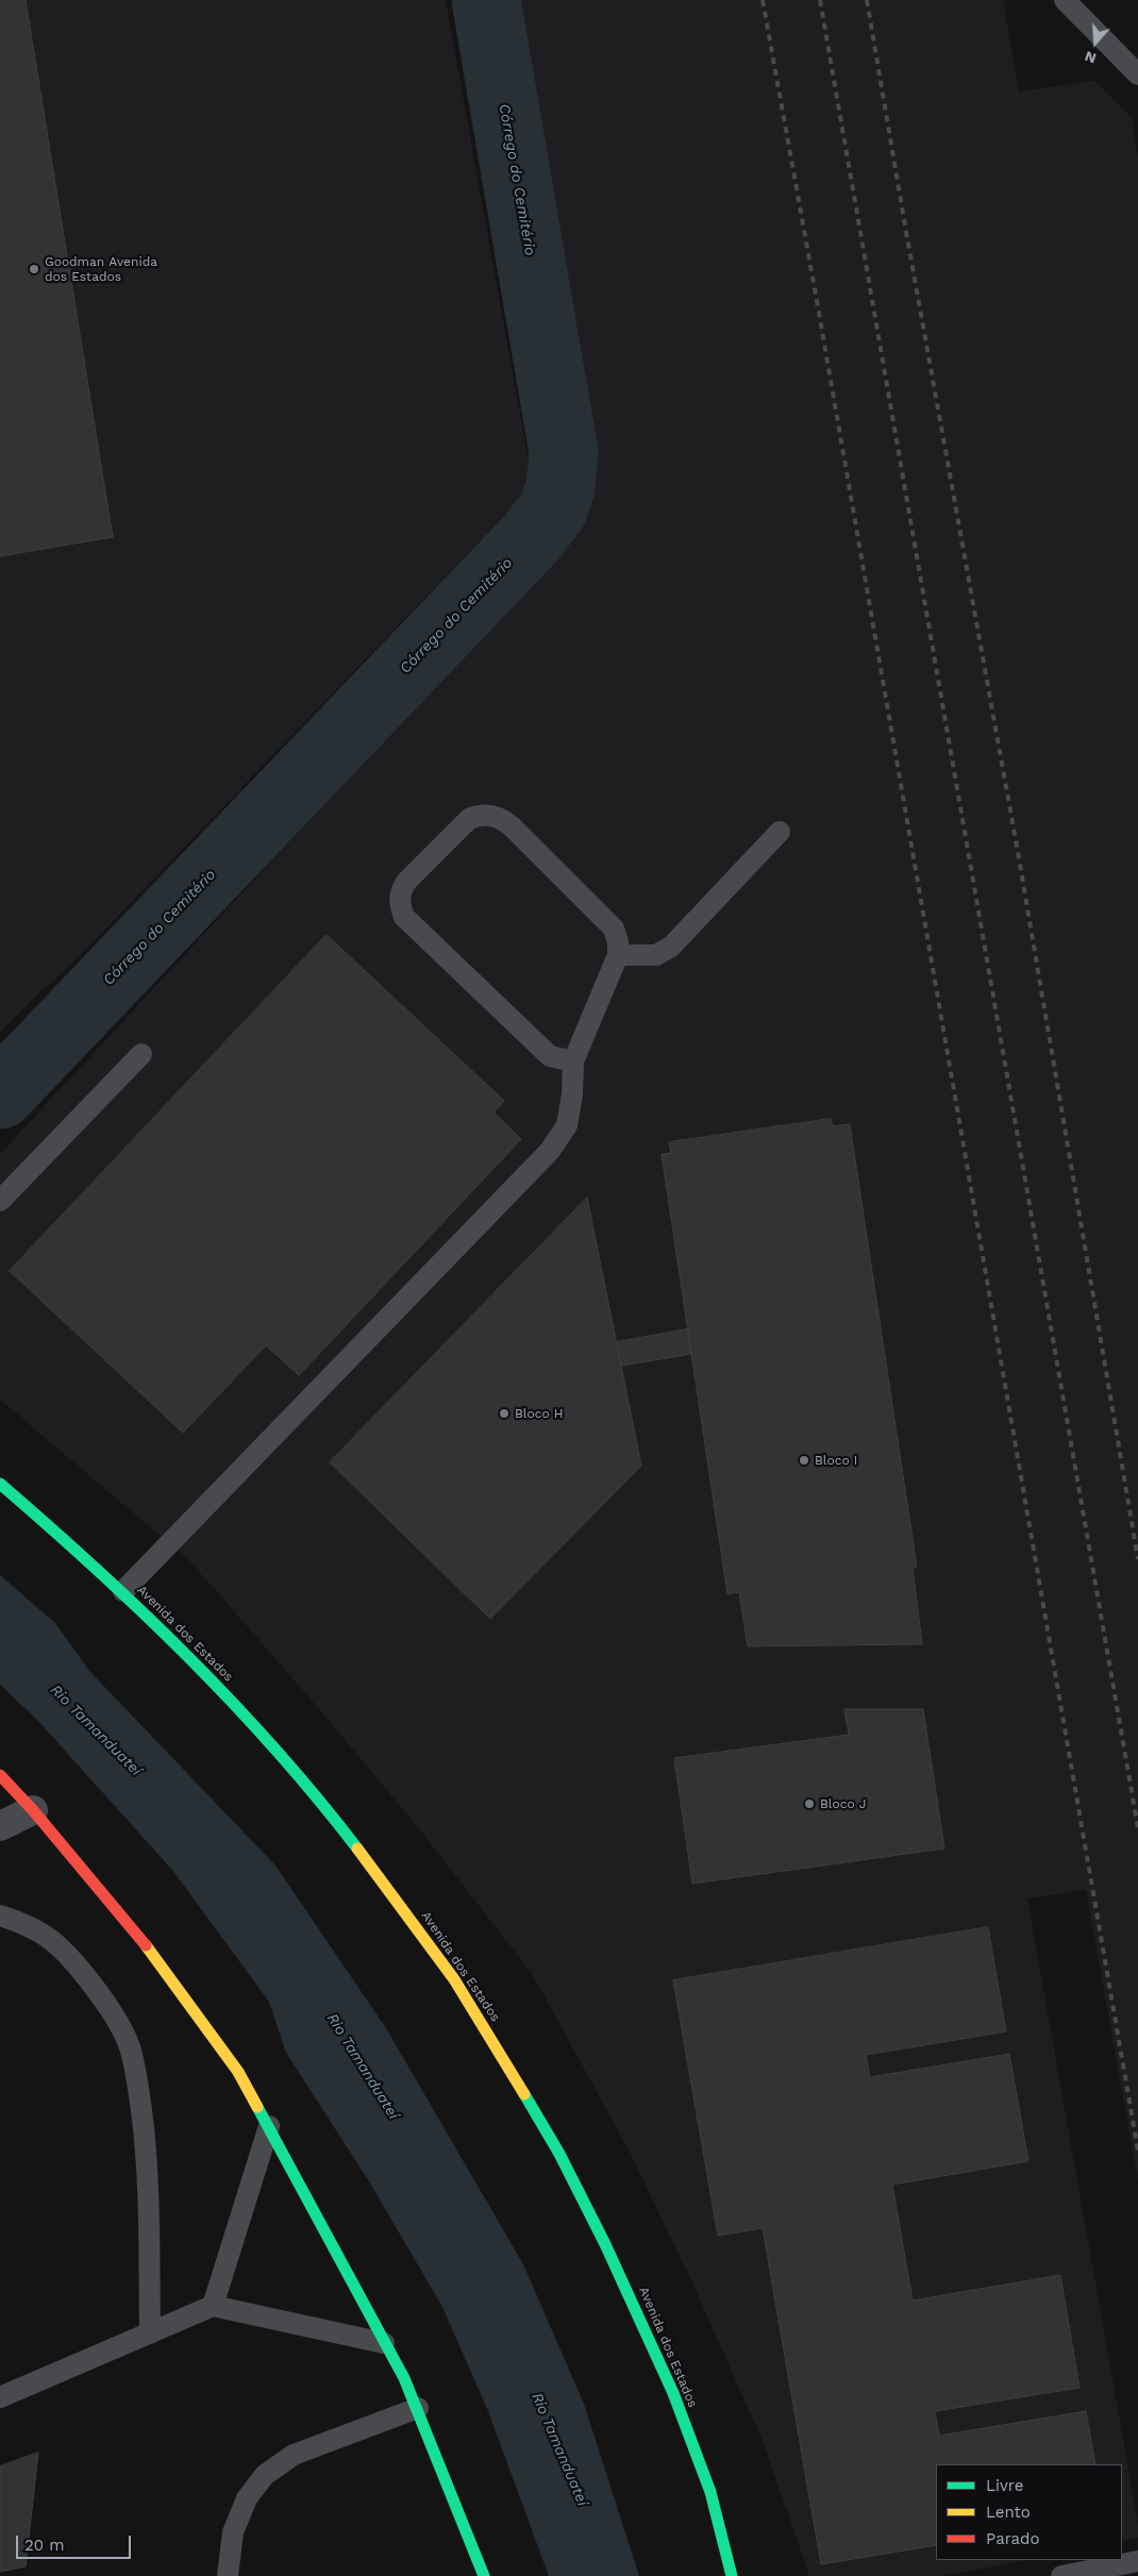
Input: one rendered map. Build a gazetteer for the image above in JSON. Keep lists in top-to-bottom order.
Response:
{
  "streets": {
    "highway": ["Avenida dos Estados"]
  },
  "water": ["Córrego do Cemitério", "Rio Tamanduateí"],
  "places": [
    "Goodman Avenida dos Estados",
    "Bloco H",
    "Bloco I",
    "Bloco J"
  ],
  "legend": ["Livre", "Lento", "Parado"],
  "scale_bar": "20 m",
  "north": "bottom"
}
